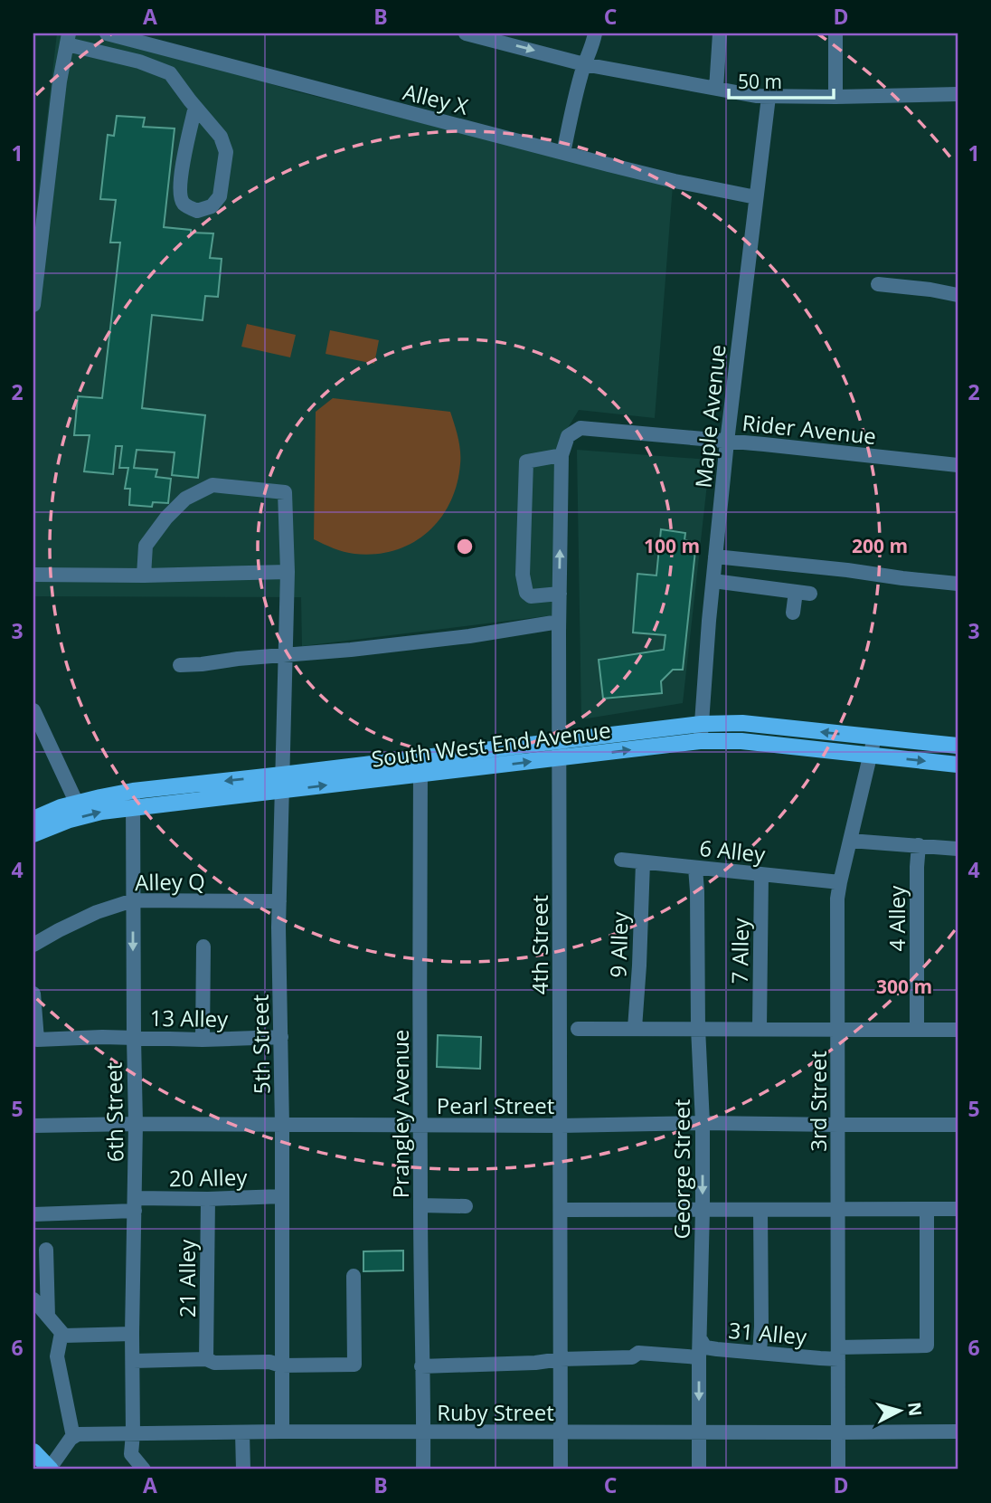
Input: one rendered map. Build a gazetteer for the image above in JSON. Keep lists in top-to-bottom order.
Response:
{
  "streets": {
    "main road": ["South West End Avenue"],
    "street": [
      "Alley X",
      "Maple Avenue",
      "Rider Avenue",
      "6 Alley",
      "Alley Q",
      "4 Alley",
      "4th Street",
      "9 Alley",
      "7 Alley",
      "13 Alley",
      "5th Street",
      "3rd Street",
      "Pearl Street",
      "6th Street",
      "Prangley Avenue",
      "George Street",
      "20 Alley",
      "21 Alley",
      "31 Alley",
      "Ruby Street"
    ]
  },
  "crossings": [
    ["Alley X", "Maple Avenue"],
    ["Maple Avenue", "Rider Avenue"],
    ["Maple Avenue", "South West End Avenue"],
    ["Rider Avenue", "4th Street"],
    ["South West End Avenue", "4th Street"],
    ["South West End Avenue", "5th Street"],
    ["South West End Avenue", "3rd Street"],
    ["South West End Avenue", "6th Street"],
    ["South West End Avenue", "Prangley Avenue"],
    ["6 Alley", "9 Alley"],
    ["6 Alley", "7 Alley"],
    ["6 Alley", "3rd Street"],
    ["6 Alley", "George Street"],
    ["Alley Q", "5th Street"],
    ["Alley Q", "6th Street"],
    ["4th Street", "Pearl Street"],
    ["4th Street", "Ruby Street"],
    ["13 Alley", "5th Street"],
    ["13 Alley", "6th Street"],
    ["5th Street", "Pearl Street"],
    ["5th Street", "20 Alley"],
    ["5th Street", "Ruby Street"],
    ["3rd Street", "Pearl Street"],
    ["3rd Street", "31 Alley"],
    ["3rd Street", "Ruby Street"],
    ["Pearl Street", "6th Street"],
    ["Pearl Street", "Prangley Avenue"],
    ["Pearl Street", "George Street"],
    ["6th Street", "20 Alley"],
    ["6th Street", "Ruby Street"],
    ["Prangley Avenue", "Ruby Street"],
    ["George Street", "31 Alley"],
    ["George Street", "Ruby Street"],
    ["20 Alley", "21 Alley"]
  ],
  "scale_bar": "50 m",
  "north": "right",
  "grid": {
    "columns": [
      "A",
      "B",
      "C",
      "D"
    ],
    "rows": [
      "1",
      "2",
      "3",
      "4",
      "5",
      "6"
    ]
  },
  "rings": ["100 m", "200 m", "300 m"]
}
